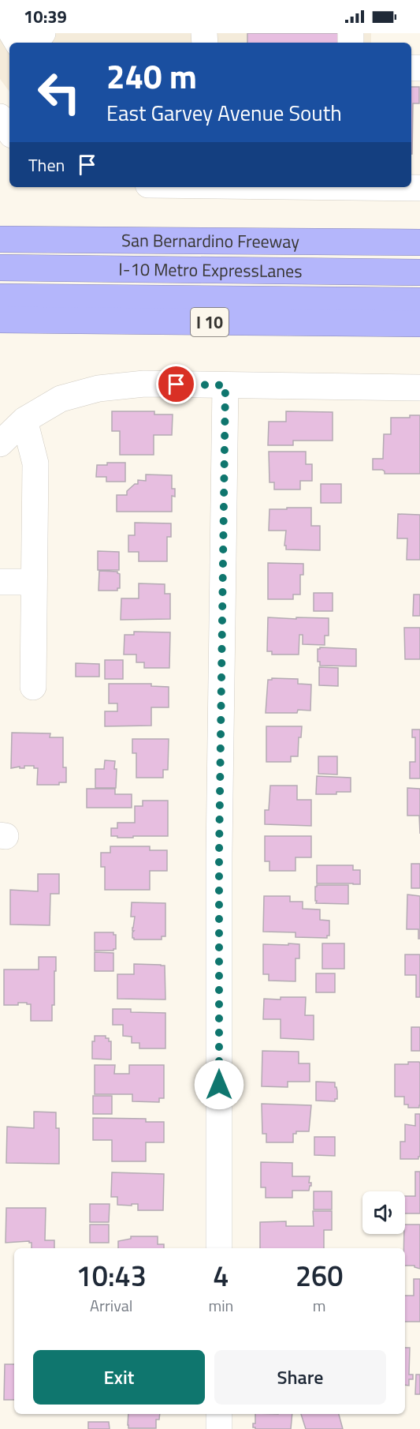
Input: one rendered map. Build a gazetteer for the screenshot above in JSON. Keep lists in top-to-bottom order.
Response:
{
  "streets": {
    "highway": ["San Bernardino Freeway", "I-10 Metro ExpressLanes", "I 10"]
  },
  "page": {
    "status": "10:39",
    "turn": ["240 m", "East Garvey Avenue South"],
    "then": "Then",
    "eta": [
      "10:43",
      "Arrival",
      "4",
      "min",
      "260",
      "m"
    ],
    "buttons": ["Exit", "Share"]
  }
}
